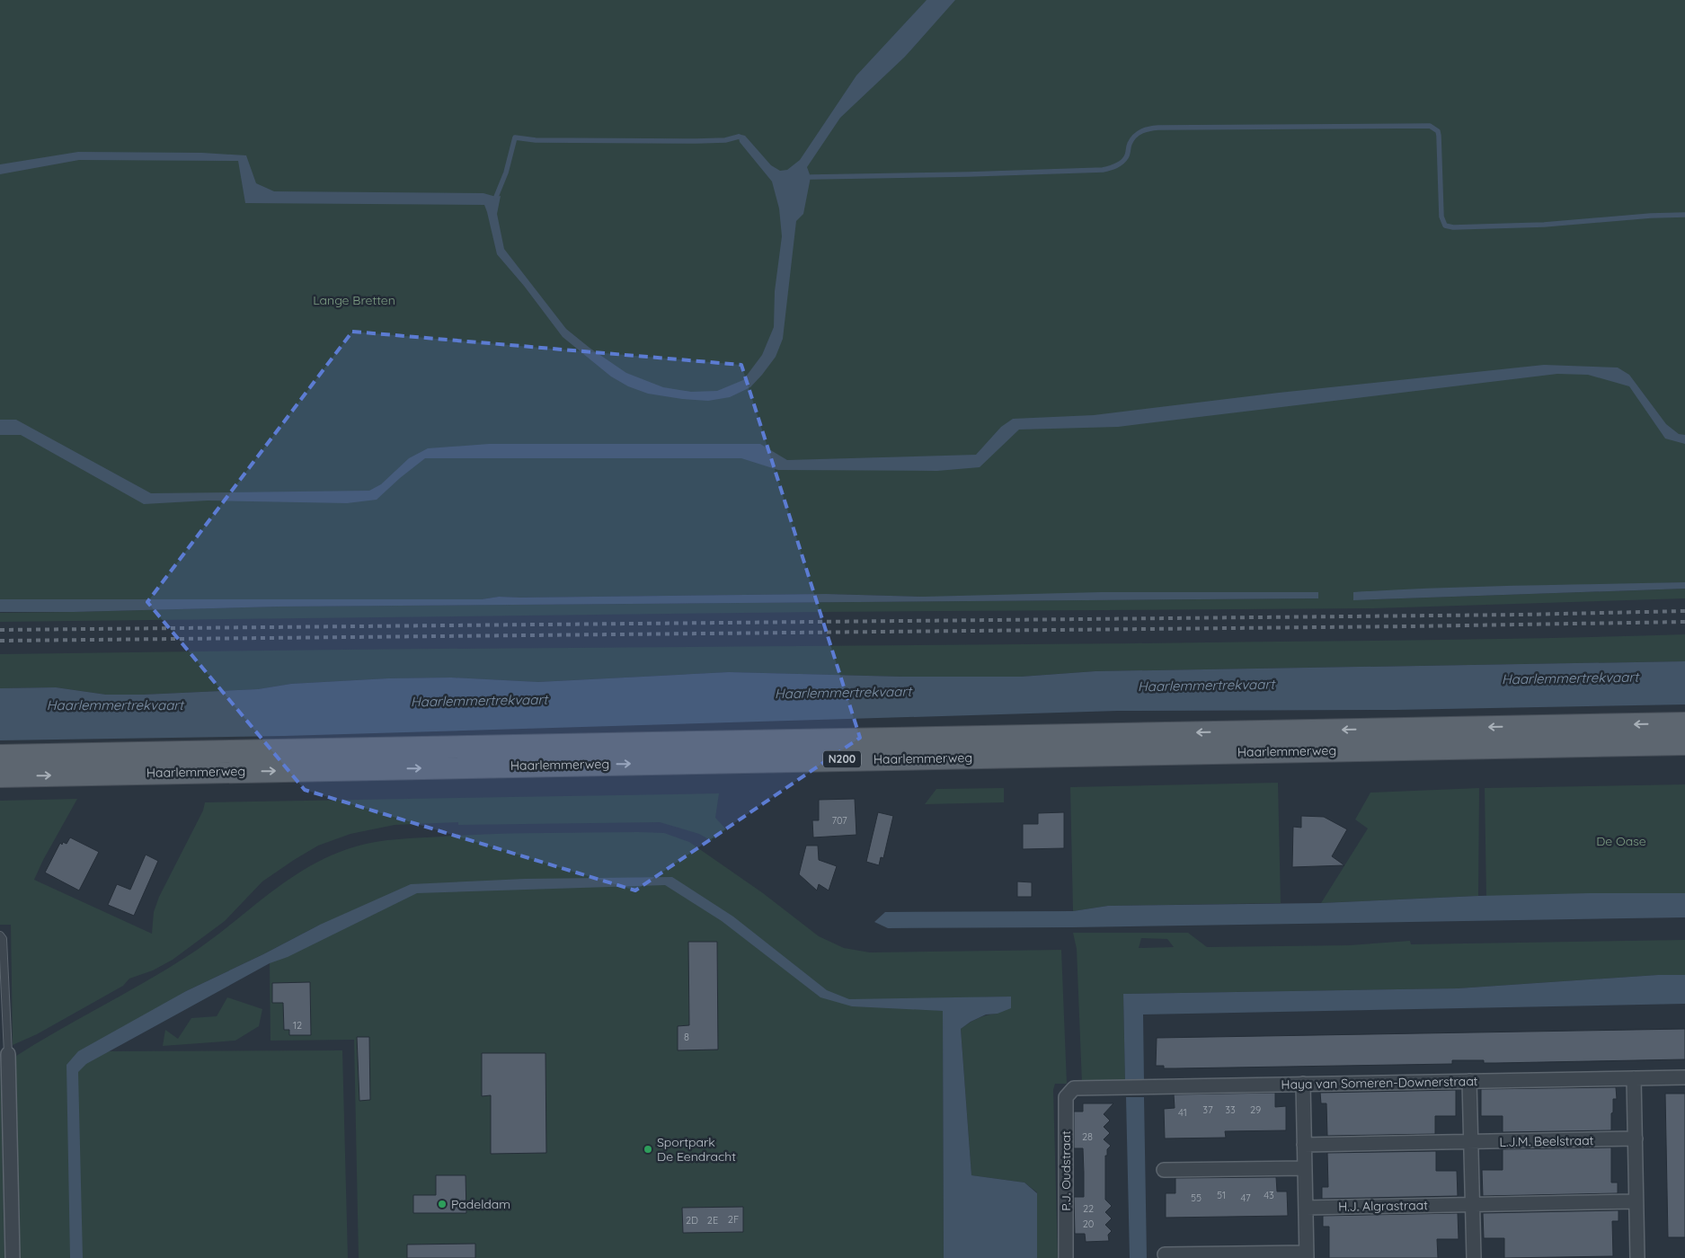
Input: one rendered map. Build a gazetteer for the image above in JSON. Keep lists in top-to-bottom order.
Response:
{
  "streets": {
    "main road": ["Haarlemmerweg", "N200"],
    "street": [
      "Haya van Someren-Downerstraat",
      "L.J.M. Beelstraat",
      "P.J. Oudstraat",
      "H.J. Algrastraat"
    ]
  },
  "crossings": [
    ["Haya van Someren-Downerstraat", "P.J. Oudstraat"]
  ],
  "water": ["Haarlemmertrekvaart"],
  "parks": ["Lange Bretten", "De Oase"],
  "places": ["Sportpark De Eendracht", "Padeldam"],
  "house_numbers": [
    "707",
    "12",
    "8",
    "37",
    "33",
    "29",
    "41",
    "28",
    "51",
    "43",
    "55",
    "47",
    "22",
    "2F",
    "2D",
    "2E",
    "20"
  ]
}
